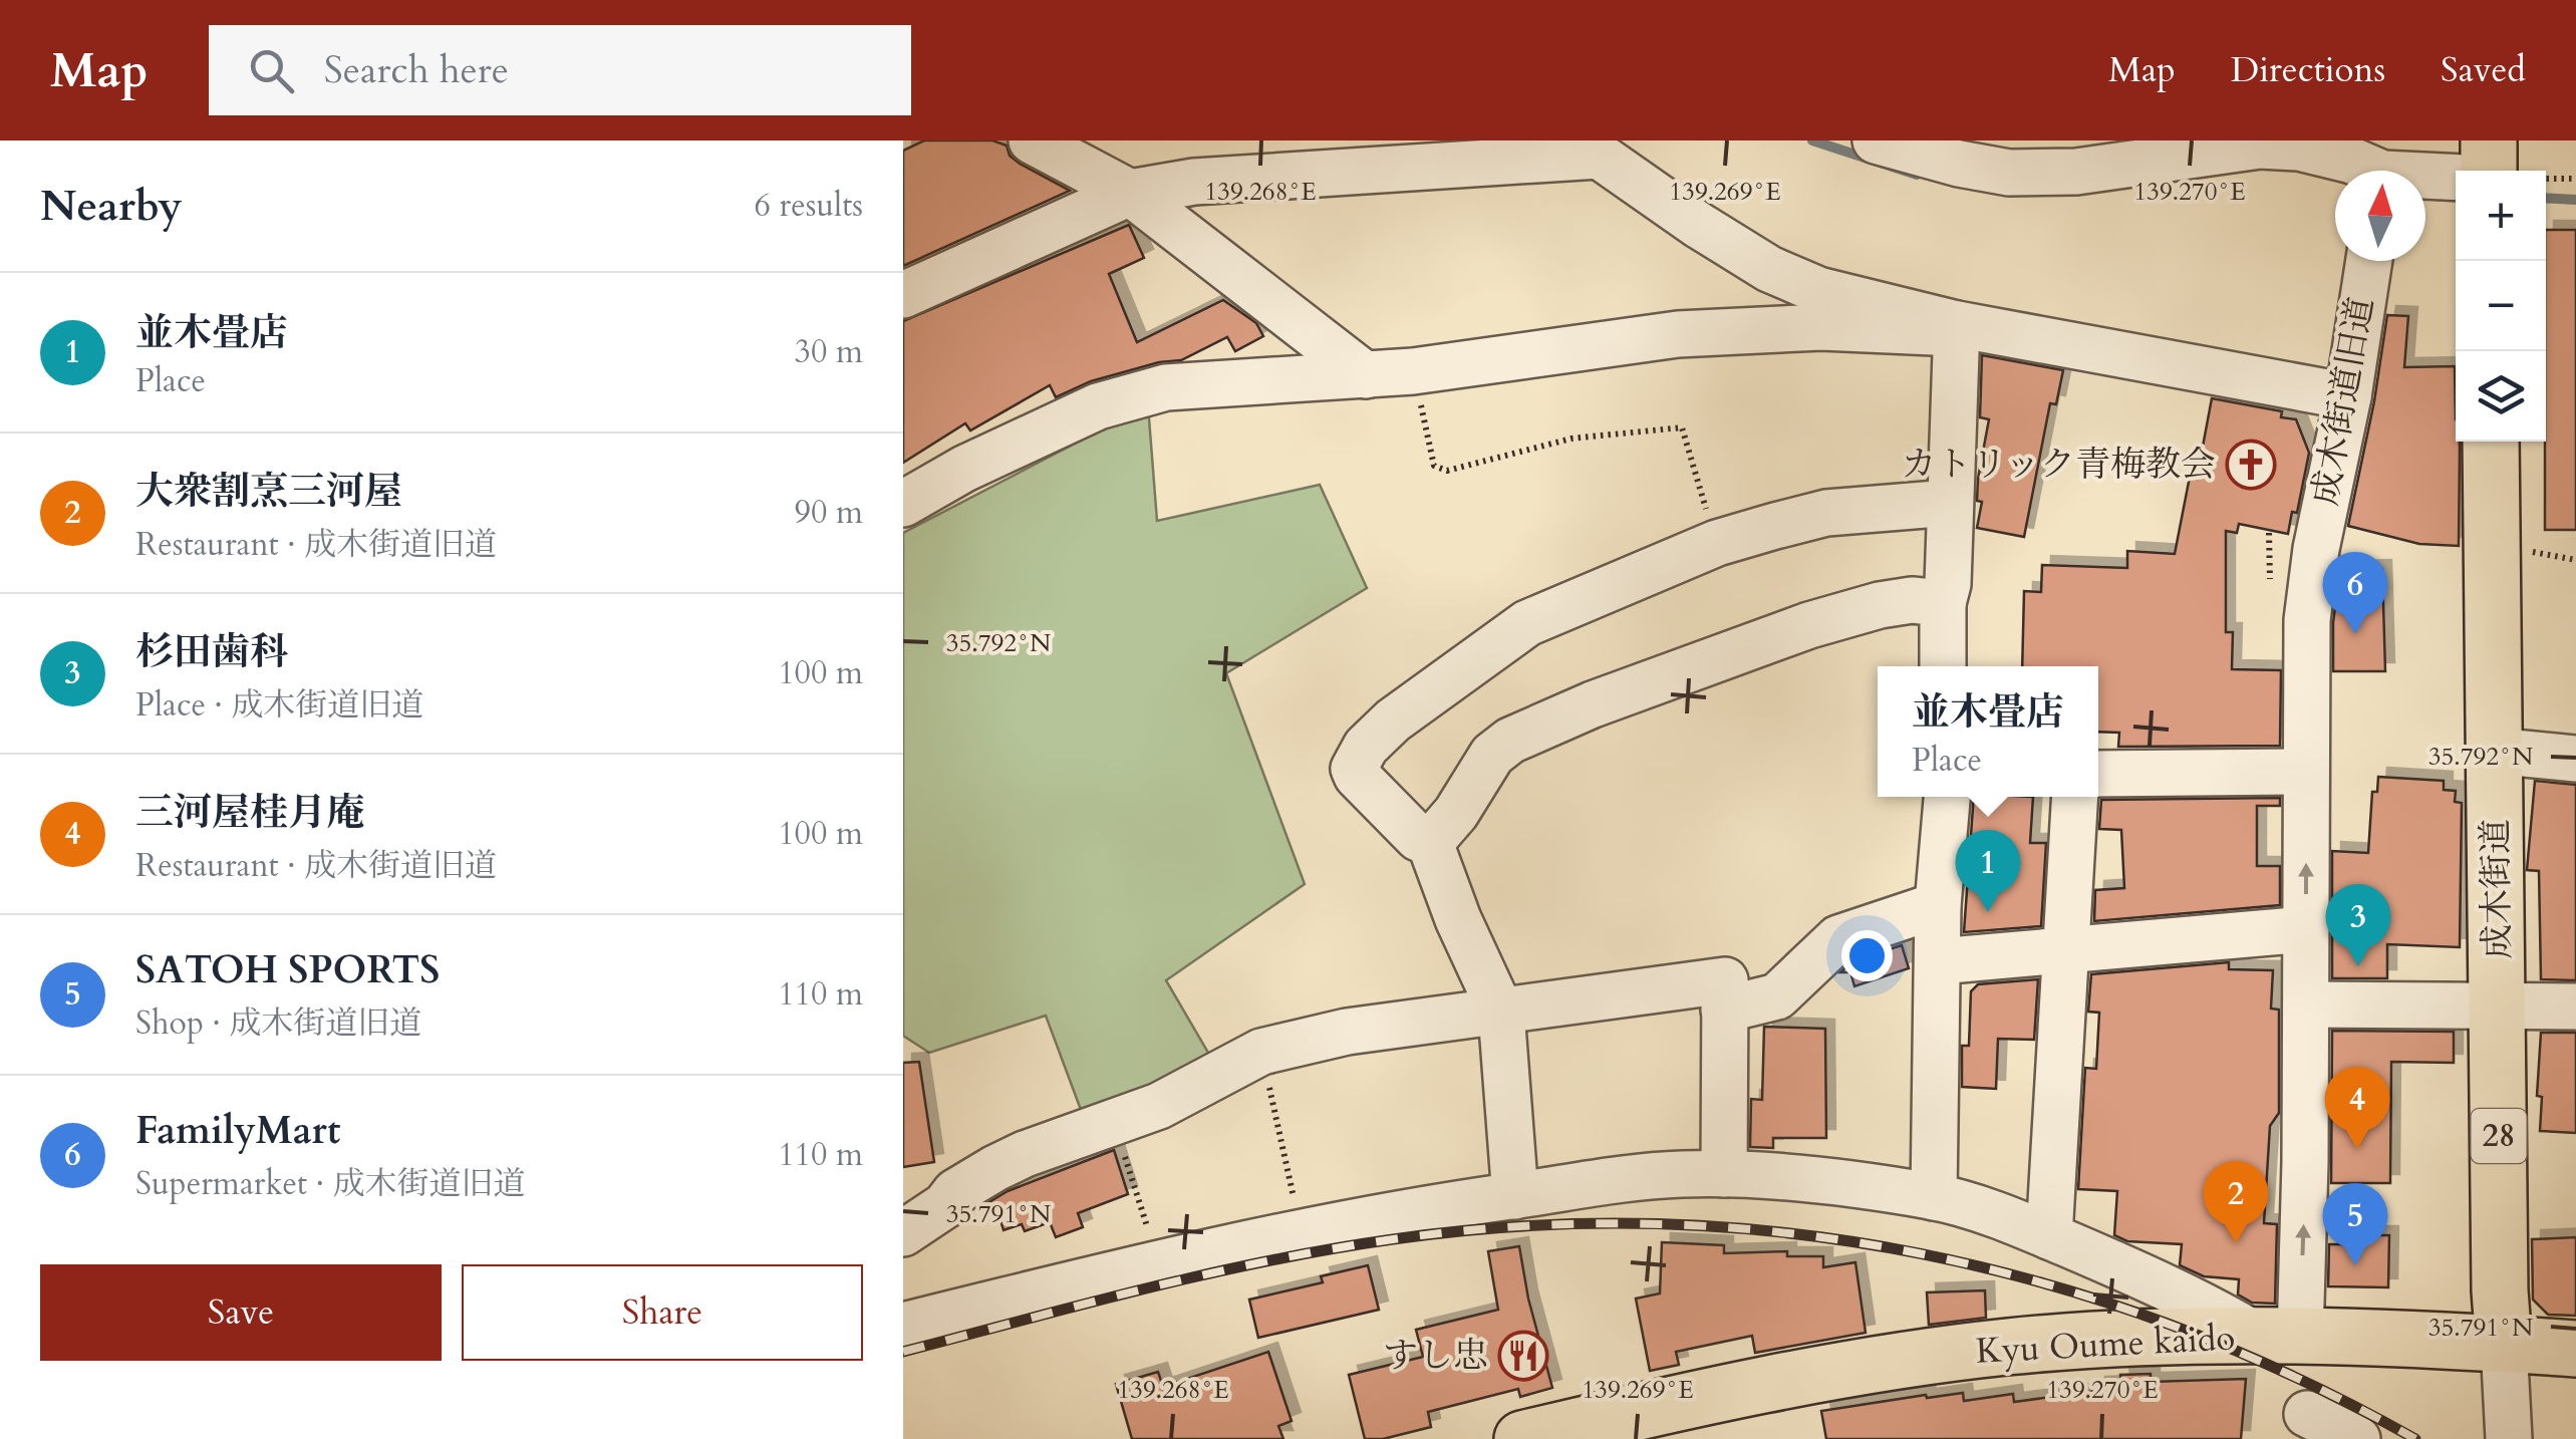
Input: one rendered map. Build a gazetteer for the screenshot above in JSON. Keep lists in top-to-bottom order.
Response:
{
  "streets": {
    "main road": ["成木街道", "28", "Kyu Oume kaido"],
    "street": ["成木街道旧道"]
  },
  "crossings": [
    ["成木街道旧道", "Kyu Oume kaido"],
    ["成木街道", "Kyu Oume kaido"]
  ],
  "places": {
    "church": ["カトリック青梅教会"],
    "restaurant": ["すし忠"]
  },
  "north": "top",
  "page": {
    "header": "Map",
    "search": "Search here",
    "nav": ["Map", "Directions", "Saved"],
    "heading": ["Nearby", "6 results"],
    "map_buttons": ["+", "−"],
    "list": [
      {
        "mark": "1",
        "name": "並木畳店",
        "note": "Place",
        "value": "30 m"
      },
      {
        "mark": "2",
        "name": "大衆割烹三河屋",
        "note": "Restaurant · 成木街道旧道",
        "value": "90 m"
      },
      {
        "mark": "3",
        "name": "杉田歯科",
        "note": "Place · 成木街道旧道",
        "value": "100 m"
      },
      {
        "mark": "4",
        "name": "三河屋桂月庵",
        "note": "Restaurant · 成木街道旧道",
        "value": "100 m"
      },
      {
        "mark": "5",
        "name": "SATOH SPORTS",
        "note": "Shop · 成木街道旧道",
        "value": "110 m"
      },
      {
        "mark": "6",
        "name": "FamilyMart",
        "note": "Supermarket · 成木街道旧道",
        "value": "110 m"
      }
    ],
    "pins": [
      "6",
      "1",
      "3",
      "4",
      "2",
      "5"
    ],
    "popup": ["並木畳店", "Place"],
    "buttons": ["Save", "Share"]
  },
  "coordinates": [
    "139.268°E",
    "139.270°E",
    "139.269°E",
    "35.792°N",
    "35.791°N"
  ]
}
